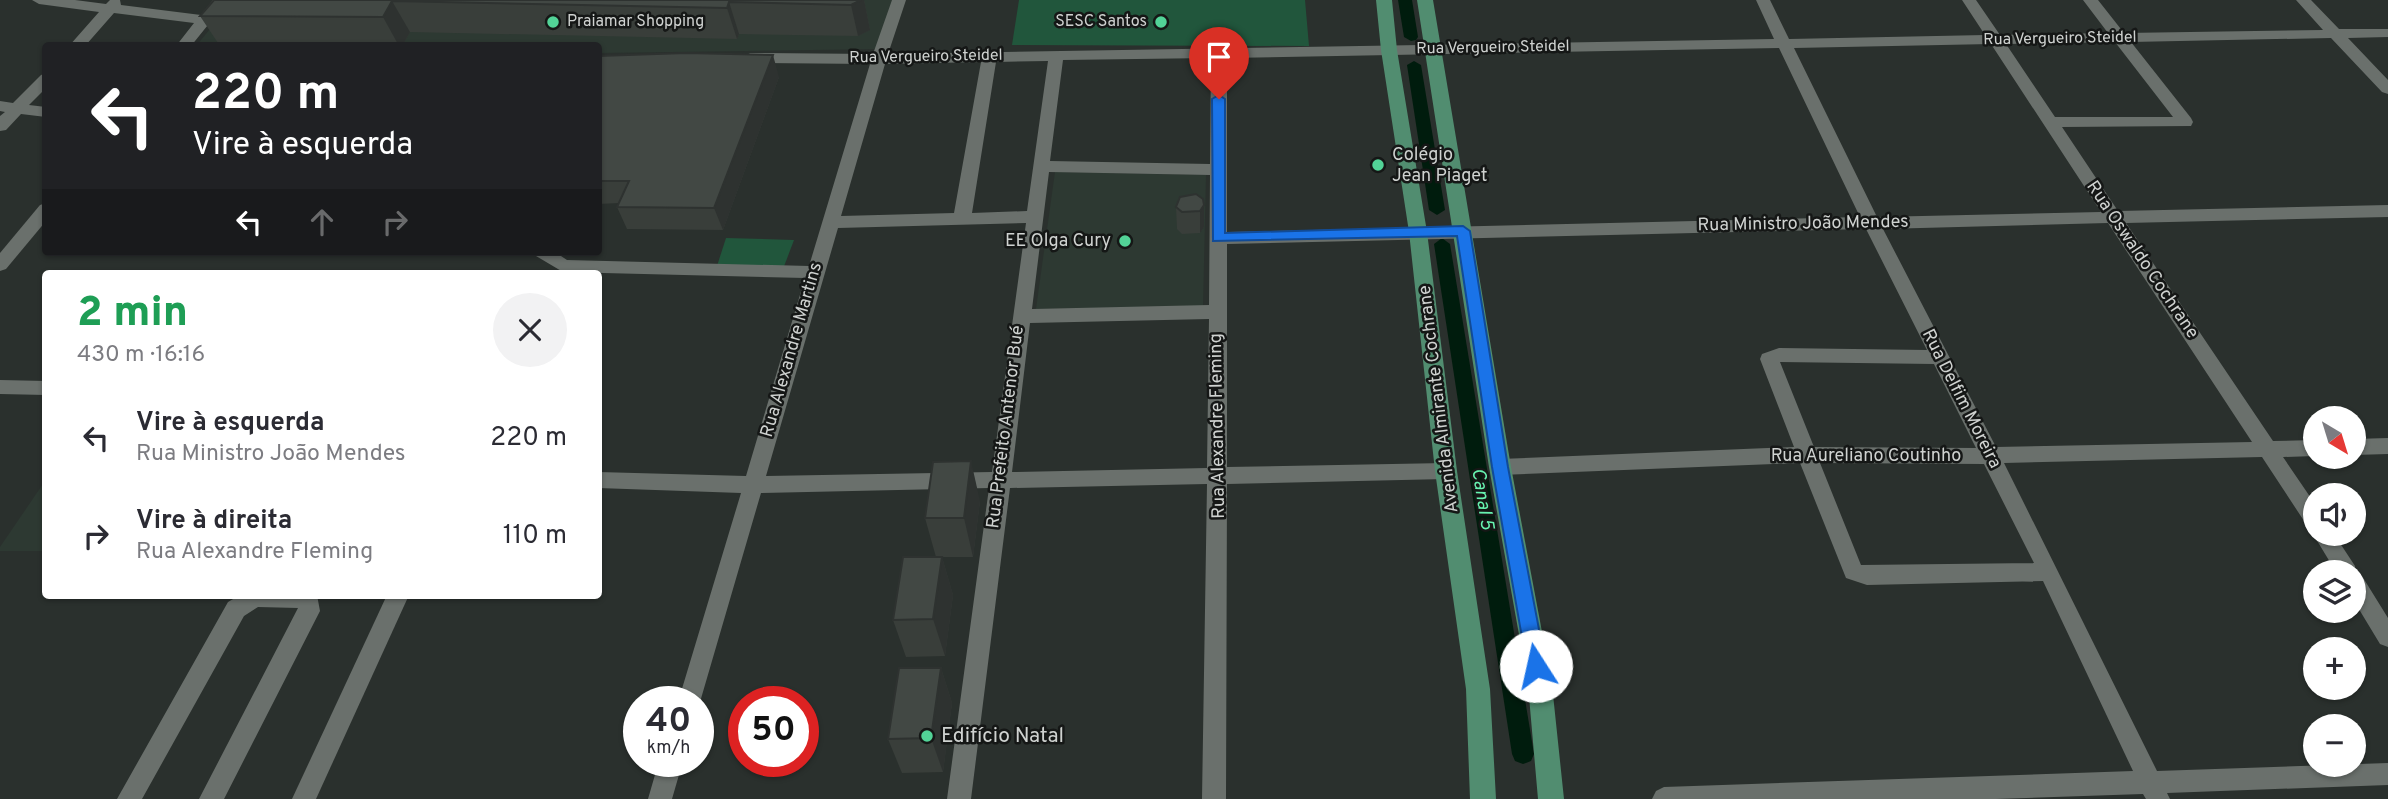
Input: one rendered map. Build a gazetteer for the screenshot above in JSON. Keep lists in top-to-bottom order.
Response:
{
  "streets": {
    "main road": ["Avenida Almirante Cochrane"],
    "street": [
      "Rua Vergueiro Steidel",
      "Rua Ministro João Mendes",
      "Rua Oswaldo Cochrane",
      "Rua Alexandre Martins",
      "Rua Delfim Moreira",
      "Rua Alexandre Fleming",
      "Rua Prefeito Antenor Bué",
      "Rua Aureliano Coutinho"
    ]
  },
  "crossings": [
    ["Rua Vergueiro Steidel", "Rua Oswaldo Cochrane"],
    ["Rua Vergueiro Steidel", "Rua Alexandre Martins"],
    ["Rua Vergueiro Steidel", "Avenida Almirante Cochrane"],
    ["Rua Vergueiro Steidel", "Rua Delfim Moreira"],
    ["Rua Vergueiro Steidel", "Rua Alexandre Fleming"],
    ["Rua Vergueiro Steidel", "Rua Prefeito Antenor Bué"],
    ["Rua Ministro João Mendes", "Rua Oswaldo Cochrane"],
    ["Rua Ministro João Mendes", "Avenida Almirante Cochrane"],
    ["Rua Ministro João Mendes", "Rua Delfim Moreira"],
    ["Rua Ministro João Mendes", "Rua Alexandre Fleming"],
    ["Rua Oswaldo Cochrane", "Rua Aureliano Coutinho"],
    ["Rua Delfim Moreira", "Rua Aureliano Coutinho"]
  ],
  "water": ["Canal 5"],
  "places": [
    "Praiamar Shopping",
    "SESC Santos",
    "Colégio Jean Piaget",
    "EE Olga Cury",
    "Edifício Natal"
  ],
  "north": "bottom right",
  "page": {
    "turn": ["220 m", "Vire à esquerda"],
    "heading": ["2 min", "430 m · 16:16"],
    "list": [
      {
        "name": "Vire à esquerda",
        "note": "Rua Ministro João Mendes",
        "value": "220 m"
      },
      {
        "name": "Vire à direita",
        "note": "Rua Alexandre Fleming",
        "value": "110 m"
      }
    ],
    "map_buttons": ["+", "−"],
    "speed": "40 km/h",
    "limit": "50"
  }
}
